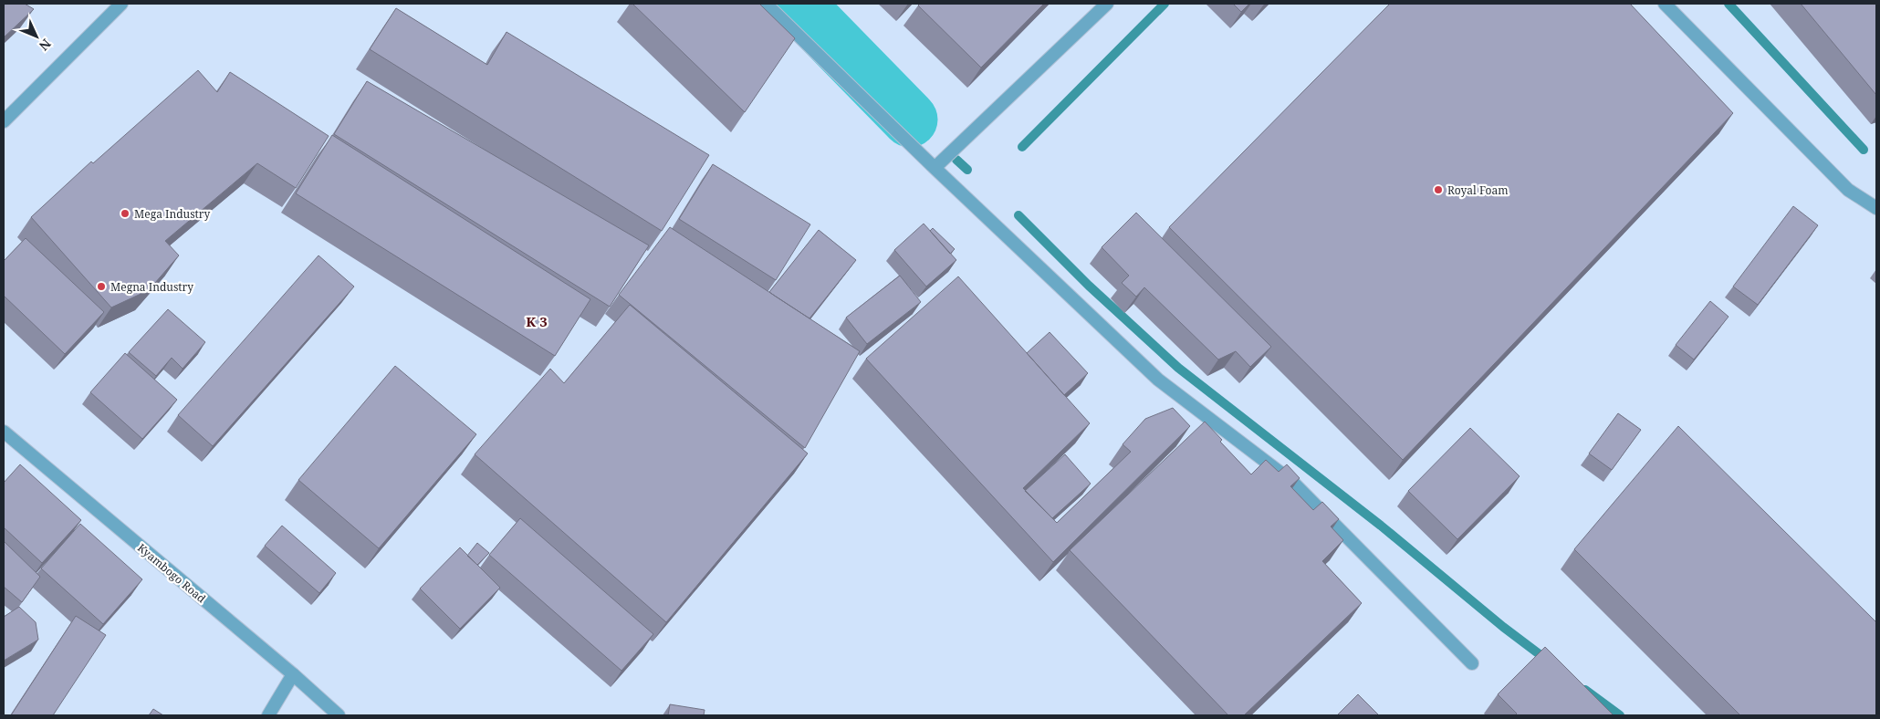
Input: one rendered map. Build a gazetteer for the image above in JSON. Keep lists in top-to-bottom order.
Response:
{
  "streets": {
    "street": ["Kyambogo Road"]
  },
  "districts": ["K 3"],
  "places": ["Royal Foam", "Mega Industry", "Megna Industry"],
  "north": "bottom right"
}
